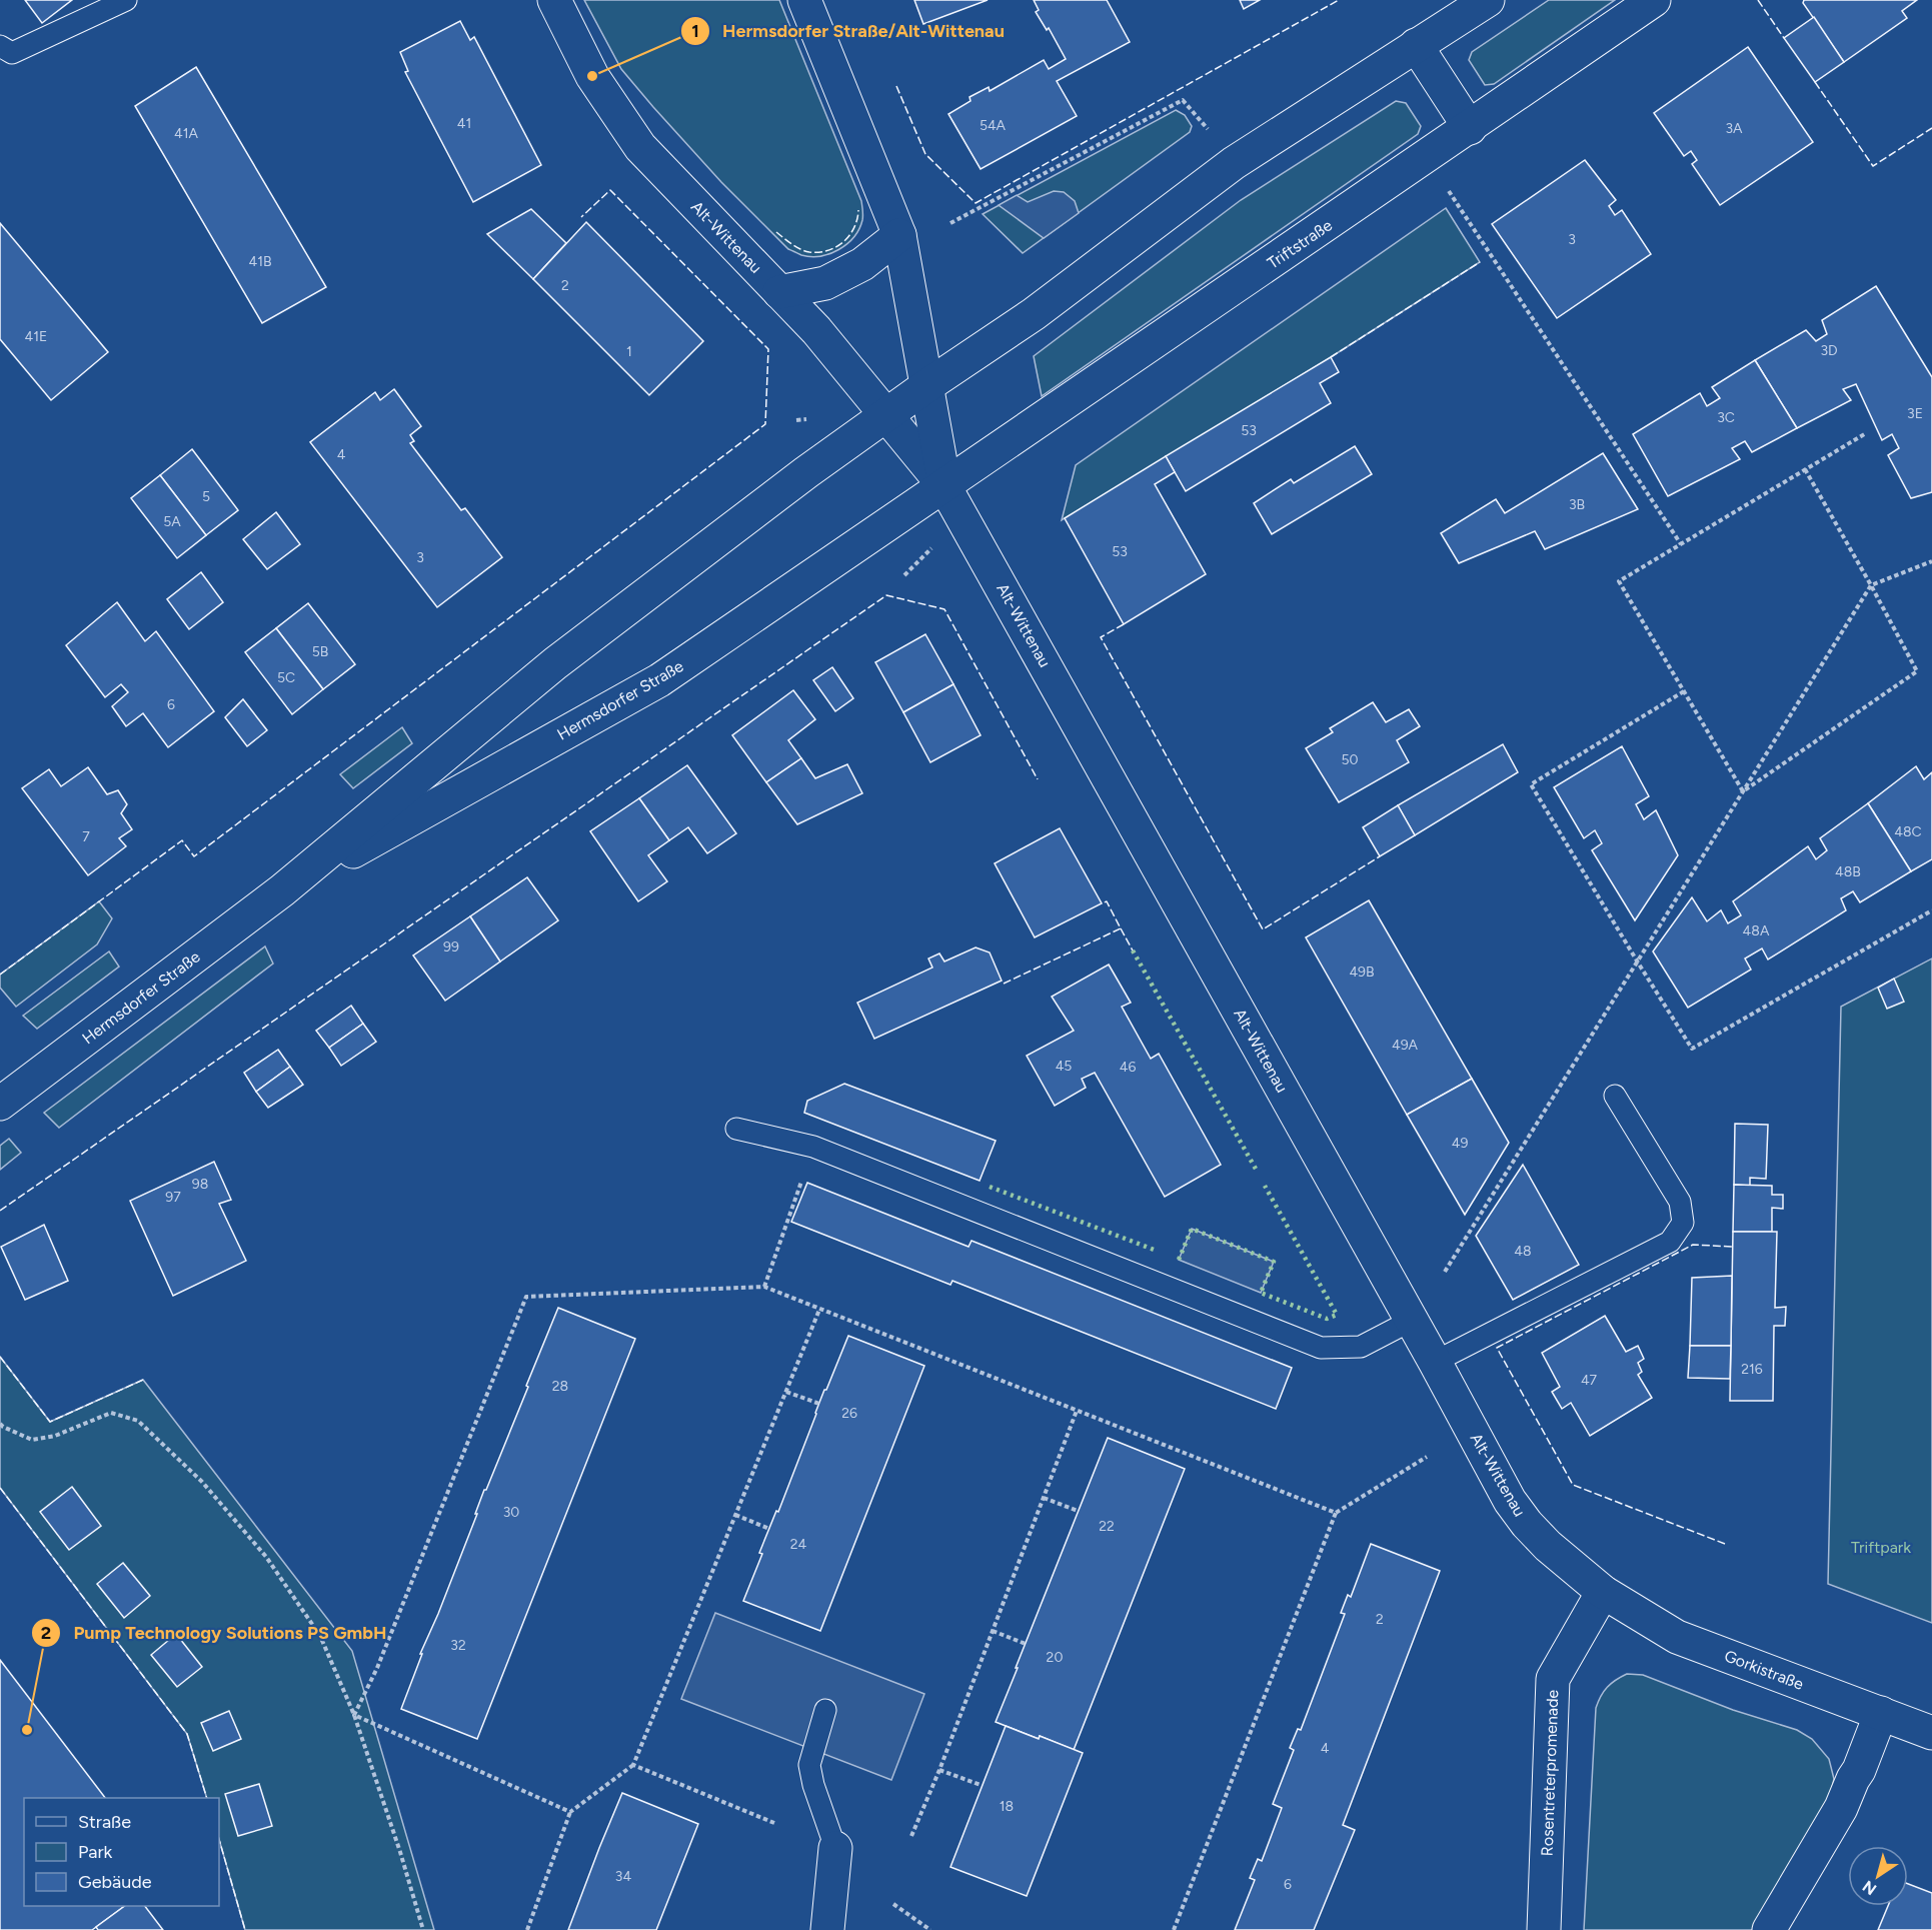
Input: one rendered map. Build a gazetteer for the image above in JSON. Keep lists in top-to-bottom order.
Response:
{
  "streets": {
    "main road": [
      "Alt-Wittenau",
      "Triftstraße",
      "Hermsdorfer Straße",
      "Gorkistraße",
      "Rosentreterpromenade"
    ]
  },
  "crossings": [
    ["Alt-Wittenau", "Triftstraße"],
    ["Alt-Wittenau", "Hermsdorfer Straße"],
    ["Alt-Wittenau", "Gorkistraße"],
    ["Alt-Wittenau", "Rosentreterpromenade"],
    ["Triftstraße", "Hermsdorfer Straße"],
    ["Gorkistraße", "Rosentreterpromenade"]
  ],
  "parks": ["Triftpark"],
  "places": ["Hermsdorfer Straße/Alt-Wittenau", "Pump Technology Solutions PS GmbH"],
  "house_numbers": [
    "41",
    "54A",
    "3A",
    "41A",
    "3",
    "41B",
    "2",
    "41E",
    "3D",
    "1",
    "3E",
    "3C",
    "53",
    "4",
    "5",
    "3B",
    "5A",
    "53",
    "3",
    "5B",
    "5C",
    "6",
    "50",
    "48C",
    "7",
    "48B",
    "48A",
    "99",
    "49B",
    "49A",
    "45",
    "46",
    "49",
    "98",
    "97",
    "48",
    "216",
    "47",
    "28",
    "26",
    "30",
    "22",
    "24",
    "2",
    "32",
    "20",
    "4",
    "18",
    "34",
    "6"
  ],
  "legend": ["Straße", "Park", "Gebäude"],
  "north": "bottom left"
}
